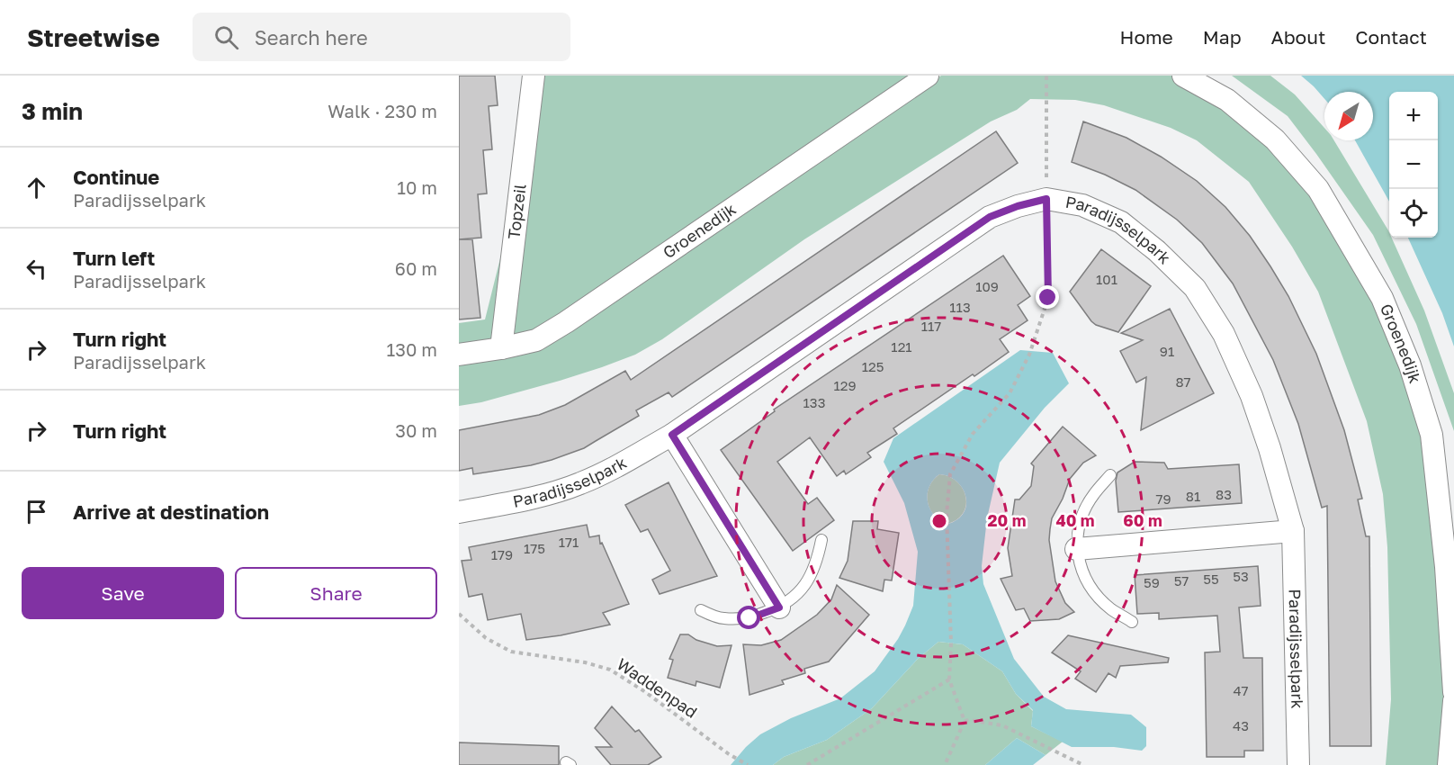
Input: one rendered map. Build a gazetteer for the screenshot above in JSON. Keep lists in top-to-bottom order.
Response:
{
  "streets": {
    "street": ["Topzeil", "Groenedijk", "Paradijsselpark"],
    "path": ["Waddenpad"]
  },
  "crossings": [
    ["Topzeil", "Groenedijk"]
  ],
  "house_numbers": [
    "101",
    "109",
    "113",
    "117",
    "121",
    "91",
    "125",
    "87",
    "129",
    "133",
    "83",
    "81",
    "79",
    "171",
    "175",
    "179",
    "53",
    "55",
    "57",
    "59",
    "47",
    "43"
  ],
  "north": "bottom left",
  "page": {
    "header": "Streetwise",
    "search": "Search here",
    "nav": [
      "Home",
      "Map",
      "About",
      "Contact"
    ],
    "heading": ["3 min", "Walk · 230 m"],
    "map_buttons": ["+", "−"],
    "list": [
      ["Continue", "Paradijsselpark", "10 m"],
      ["Turn left", "Paradijsselpark", "60 m"],
      ["Turn right", "Paradijsselpark", "130 m"],
      ["Turn right", "30 m"],
      "Arrive at destination"
    ],
    "buttons": ["Save", "Share"]
  },
  "rings": ["20 m", "40 m", "60 m"]
}
